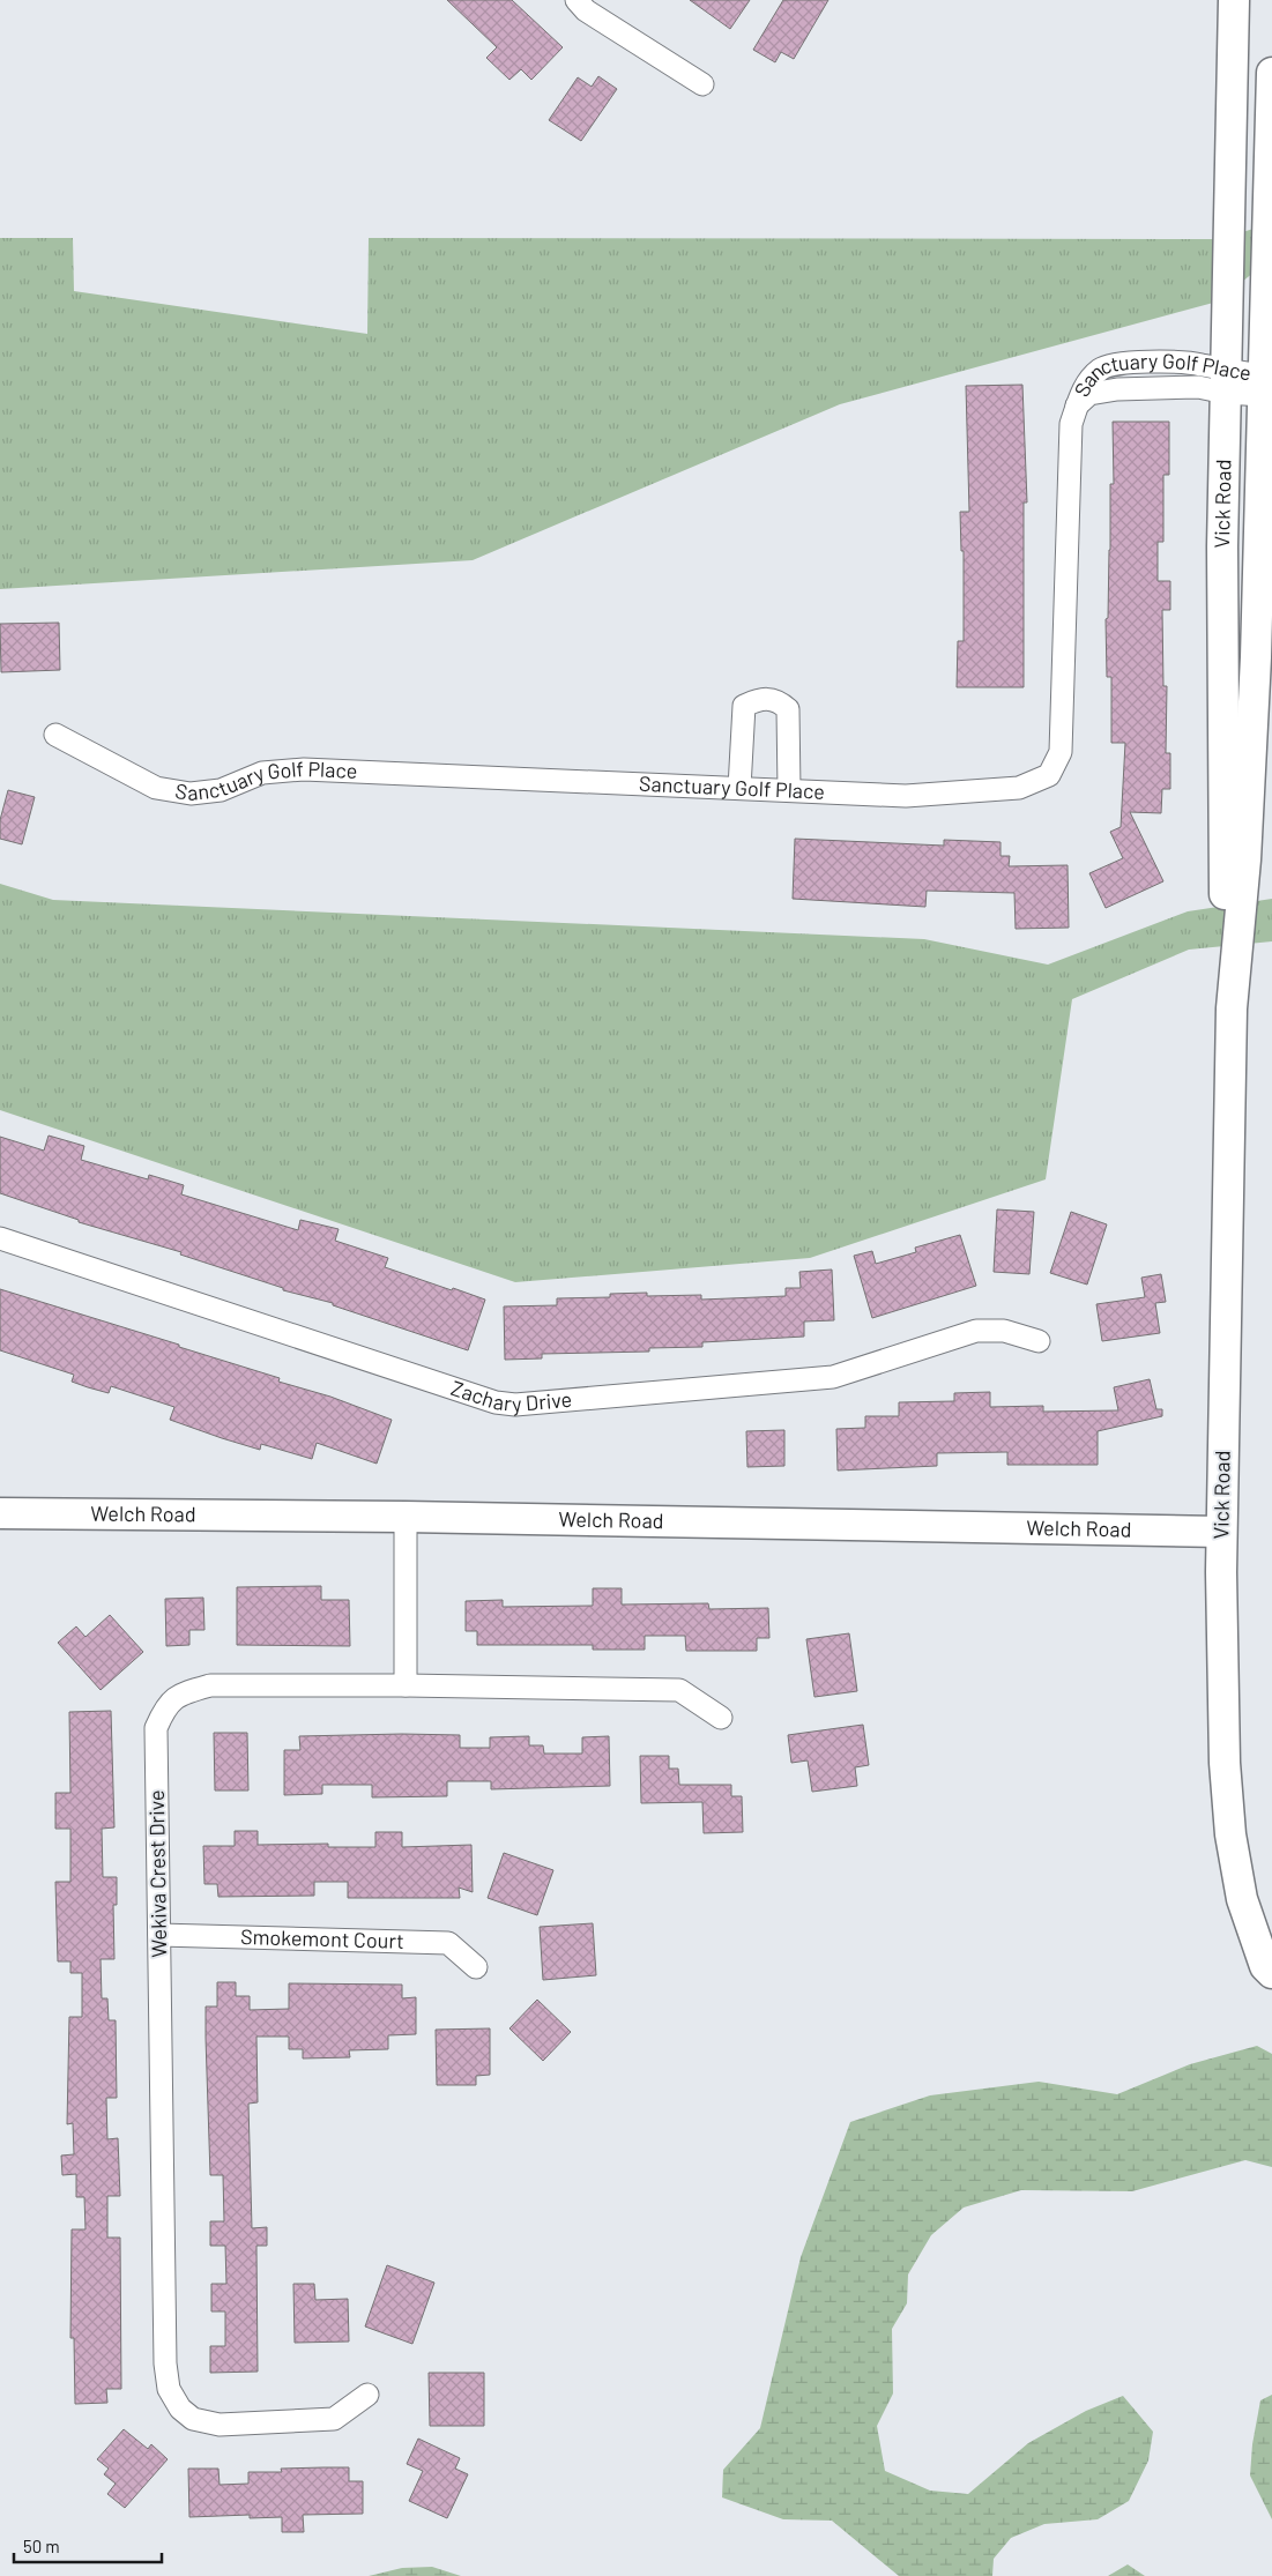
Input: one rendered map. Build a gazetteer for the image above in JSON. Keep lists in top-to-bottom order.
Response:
{
  "streets": {
    "street": [
      "Sanctuary Golf Place",
      "Vick Road",
      "Zachary Drive",
      "Welch Road",
      "Wekiva Crest Drive",
      "Smokemont Court"
    ]
  },
  "crossings": [
    ["Sanctuary Golf Place", "Vick Road"],
    ["Vick Road", "Welch Road"],
    ["Wekiva Crest Drive", "Smokemont Court"]
  ],
  "scale_bar": "50 m"
}
